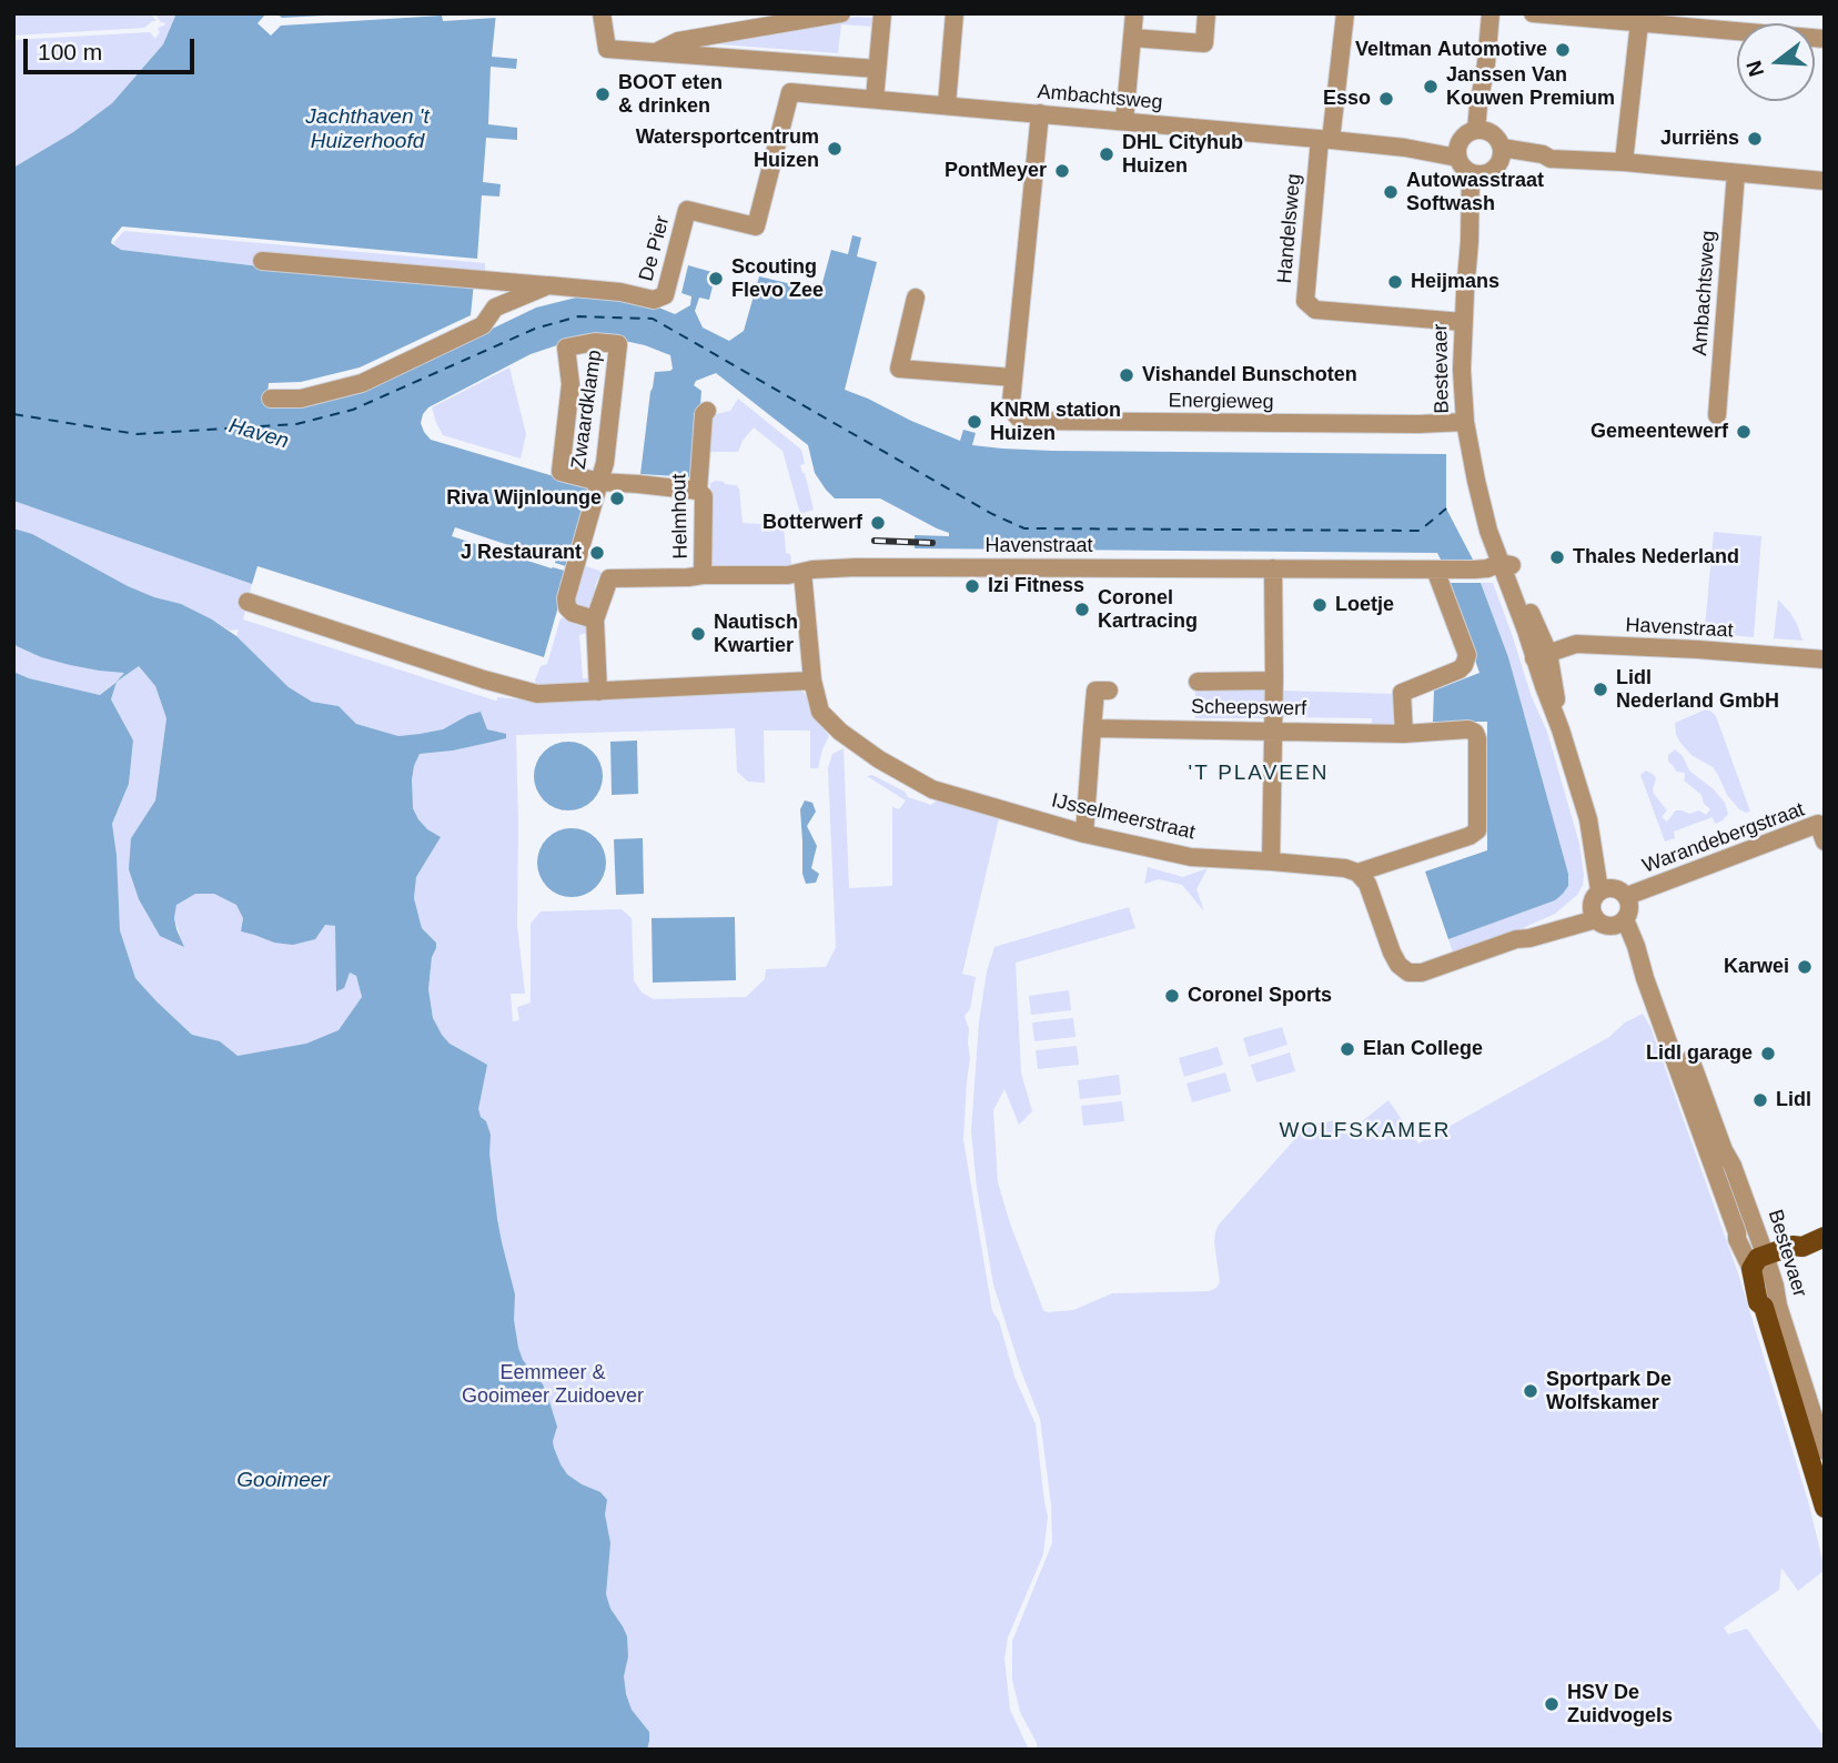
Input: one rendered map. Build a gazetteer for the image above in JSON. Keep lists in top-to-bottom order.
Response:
{
  "streets": {
    "main road": ["Bestevaer"],
    "street": [
      "Ambachtsweg",
      "Handelsweg",
      "De Pier",
      "Energieweg",
      "Zwaardklamp",
      "Helmhout",
      "Havenstraat",
      "Scheepswerf",
      "IJsselmeerstraat",
      "Warandebergstraat"
    ]
  },
  "crossings": [
    ["Ambachtsweg", "Handelsweg"],
    ["Ambachtsweg", "De Pier"],
    ["Ambachtsweg", "Bestevaer"],
    ["Ambachtsweg", "Energieweg"],
    ["Handelsweg", "Bestevaer"],
    ["Bestevaer", "Energieweg"],
    ["Bestevaer", "Havenstraat"],
    ["Bestevaer", "Warandebergstraat"],
    ["Helmhout", "Havenstraat"],
    ["Havenstraat", "IJsselmeerstraat"],
    ["Scheepswerf", "IJsselmeerstraat"]
  ],
  "districts": ["'T PLAVEEN", "WOLFSKAMER"],
  "water": ["Jachthaven 't Huizerhoofd", "Haven", "Gooimeer"],
  "parks": ["Eemmeer & Gooimeer Zuidoever"],
  "places": [
    "Veltman Automotive",
    "Janssen Van Kouwen Premium",
    "BOOT eten & drinken",
    "Esso",
    "Jurriëns",
    "Watersportcentrum Huizen",
    "DHL Cityhub Huizen",
    "PontMeyer",
    "Autowasstraat Softwash",
    "Scouting Flevo Zee",
    "Heijmans",
    "Vishandel Bunschoten",
    "KNRM station Huizen",
    "Gemeentewerf",
    "Riva Wijnlounge",
    "Botterwerf",
    "J Restaurant",
    "Thales Nederland",
    "Izi Fitness",
    "Loetje",
    "Coronel Kartracing",
    "Nautisch Kwartier",
    "Lidl Nederland GmbH",
    "Karwei",
    "Coronel Sports",
    "Elan College",
    "Lidl garage",
    "Lidl",
    "Sportpark De Wolfskamer",
    "HSV De Zuidvogels"
  ],
  "scale_bar": "100 m",
  "north": "left"
}
